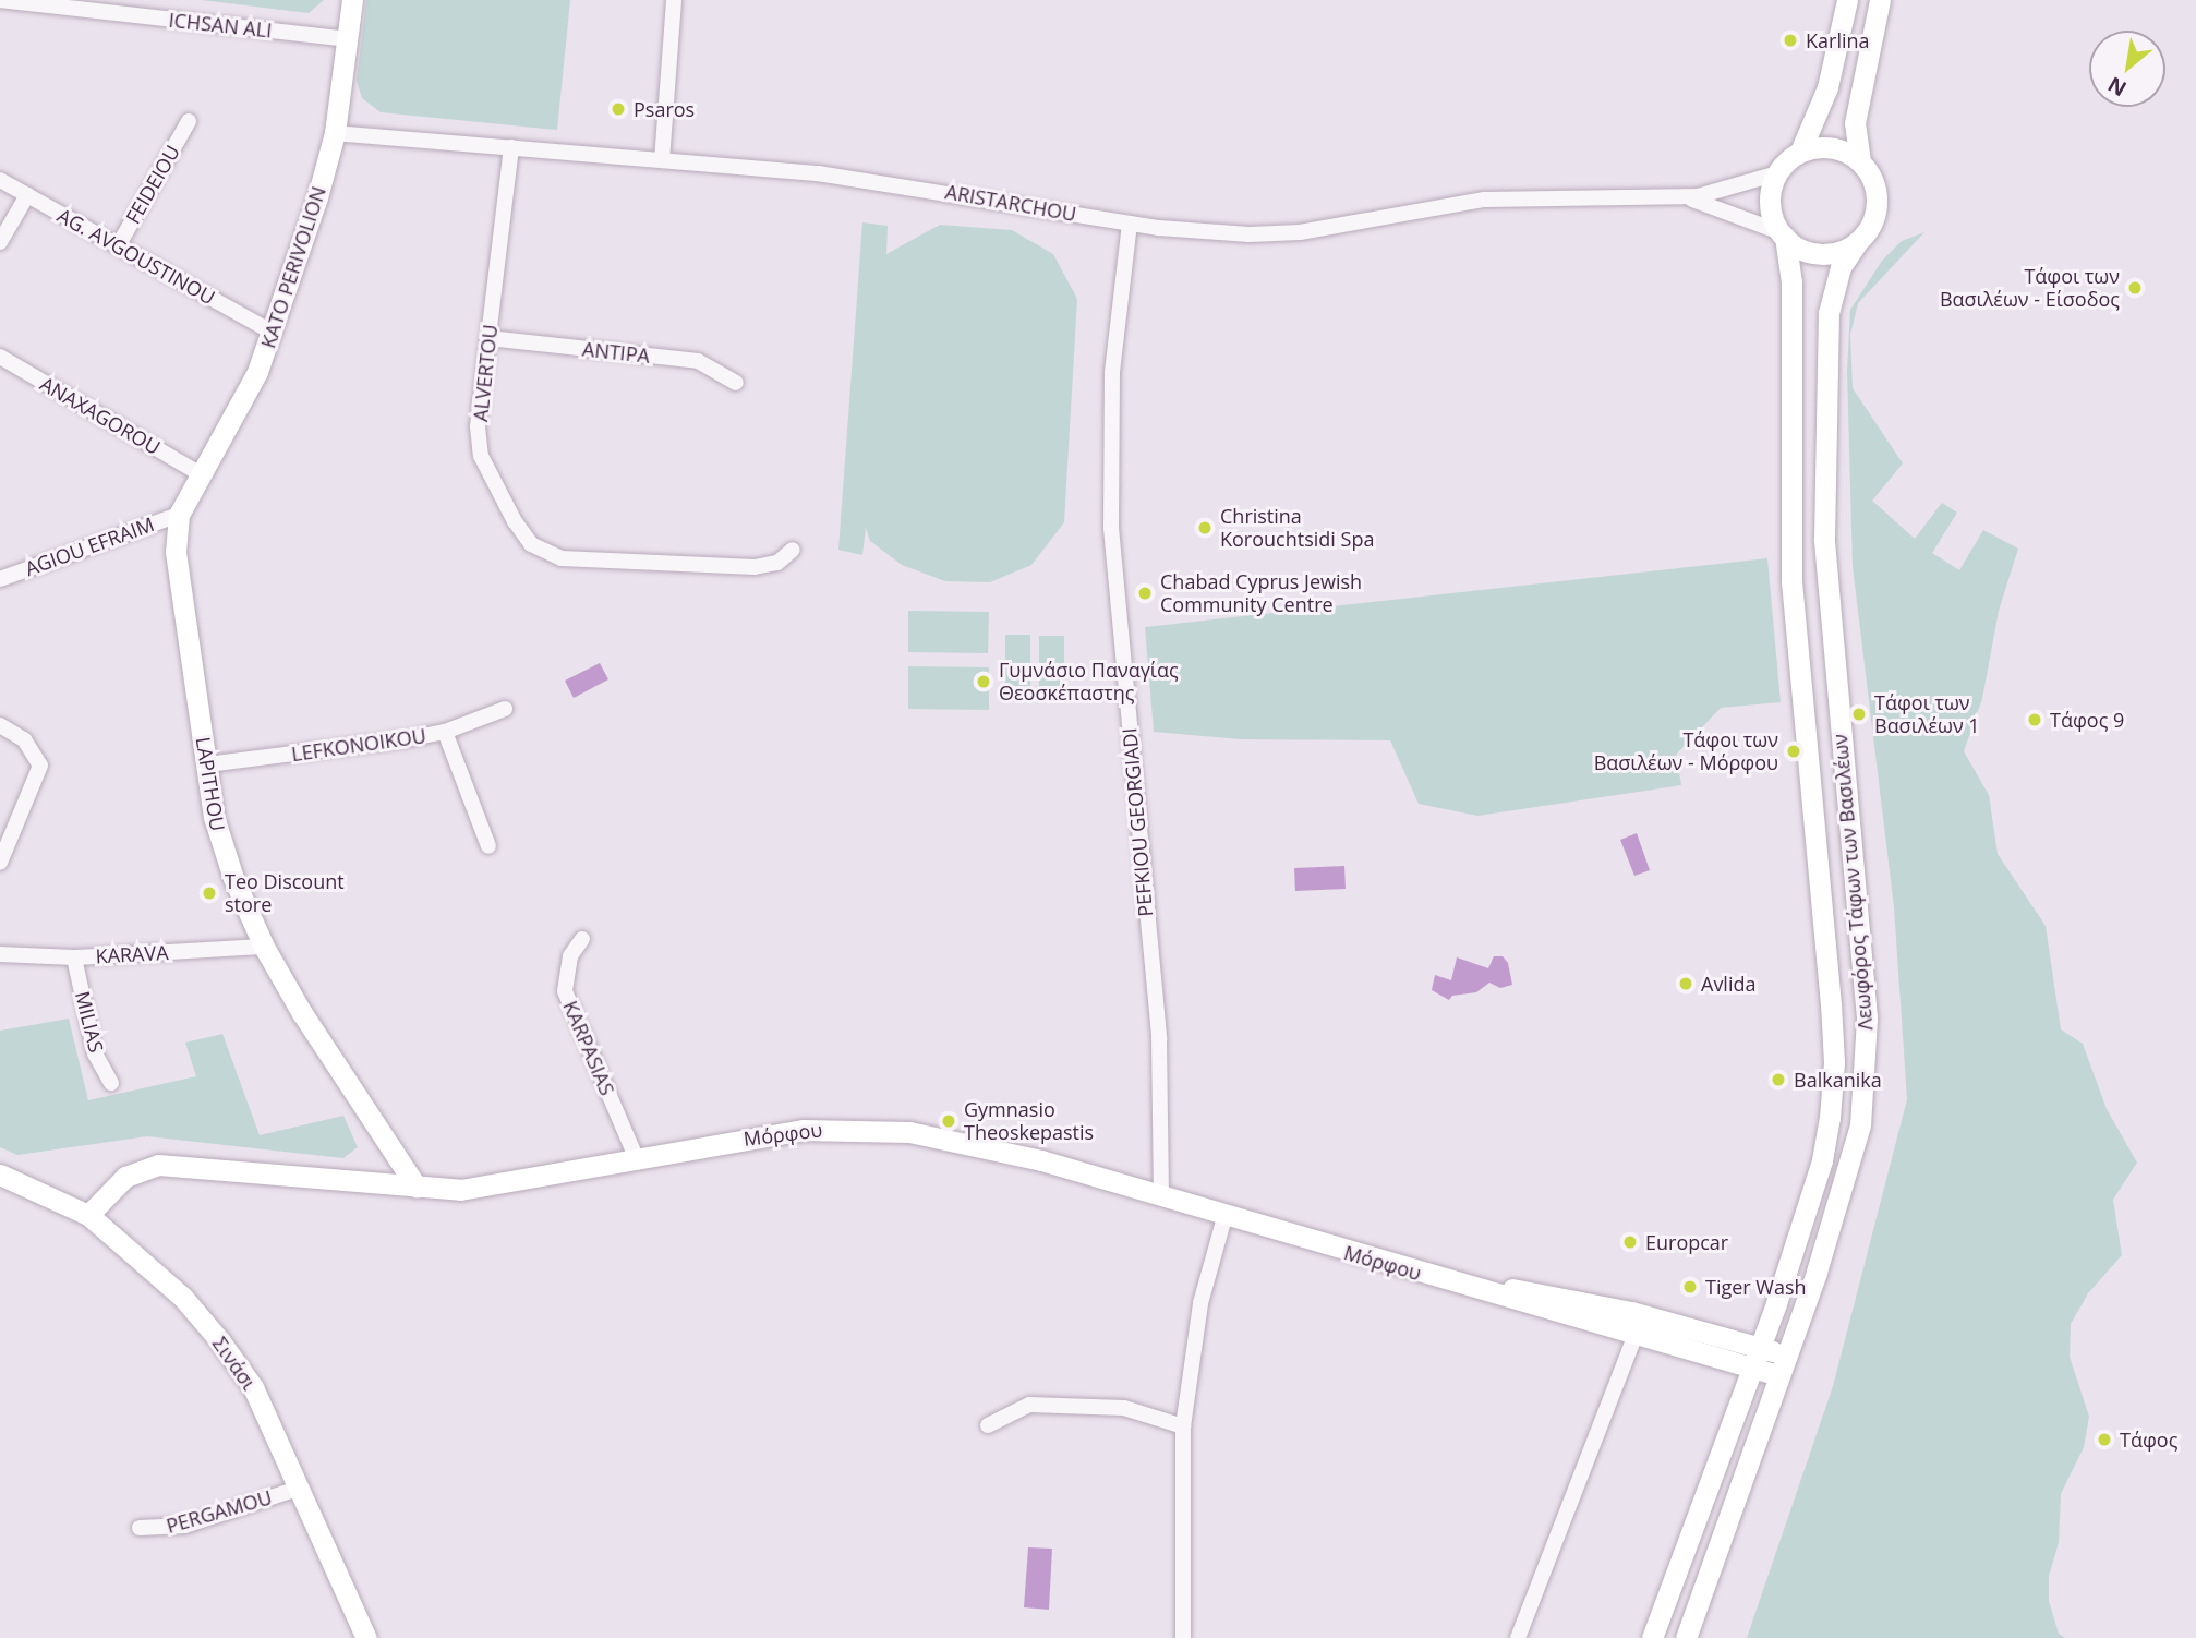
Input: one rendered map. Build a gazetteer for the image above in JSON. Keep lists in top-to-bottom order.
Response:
{
  "streets": {
    "street": [
      "ICHSAN ALI",
      "FEIDEIOU",
      "ARISTARCHOU",
      "AG. AVGOUSTINOU",
      "KATO PERIVOLION",
      "ANTIPA",
      "ALVERTOU",
      "ANAXAGOROU",
      "AGIOU EFRAIM",
      "LEFKONOIKOU",
      "LAPITHOU",
      "PEFKIOU GEORGIADI",
      "Λεωφόρος Τάφων των Βασιλέων",
      "KARAVA",
      "MILIAS",
      "KARPASIAS",
      "Μόρφου",
      "Σινάσι",
      "PERGAMOU"
    ]
  },
  "crossings": [
    ["ICHSAN ALI", "KATO PERIVOLION"],
    ["FEIDEIOU", "AG. AVGOUSTINOU"],
    ["ARISTARCHOU", "KATO PERIVOLION"],
    ["ARISTARCHOU", "ALVERTOU"],
    ["ARISTARCHOU", "PEFKIOU GEORGIADI"],
    ["ARISTARCHOU", "Λεωφόρος Τάφων των Βασιλέων"],
    ["AG. AVGOUSTINOU", "KATO PERIVOLION"],
    ["KATO PERIVOLION", "ANAXAGOROU"],
    ["KATO PERIVOLION", "AGIOU EFRAIM"],
    ["KATO PERIVOLION", "LAPITHOU"],
    ["ANTIPA", "ALVERTOU"],
    ["AGIOU EFRAIM", "LAPITHOU"],
    ["LEFKONOIKOU", "LAPITHOU"],
    ["LAPITHOU", "KARAVA"],
    ["LAPITHOU", "Μόρφου"],
    ["PEFKIOU GEORGIADI", "Μόρφου"],
    ["Λεωφόρος Τάφων των Βασιλέων", "Μόρφου"],
    ["KARAVA", "MILIAS"],
    ["KARPASIAS", "Μόρφου"],
    ["Μόρφου", "Σινάσι"],
    ["Σινάσι", "PERGAMOU"]
  ],
  "places": [
    "Karlina",
    "Psaros",
    "Tάφοι των Βασιλέων - Είσοδος",
    "Christina Korouchtsidi Spa",
    "Chabad Cyprus Jewish Community Centre",
    "Γυμνάσιο Παναγίας Θεοσκέπαστης",
    "Τάφοι των Βασιλέων 1",
    "Τάφος 9",
    "Τάφοι των Βασιλέων - Μόρφου",
    "Teo Discount store",
    "Avlida",
    "Balkanika",
    "Gymnasio Theoskepastis",
    "Europcar",
    "Tiger Wash",
    "Τάφος"
  ],
  "north": "bottom left"
}
